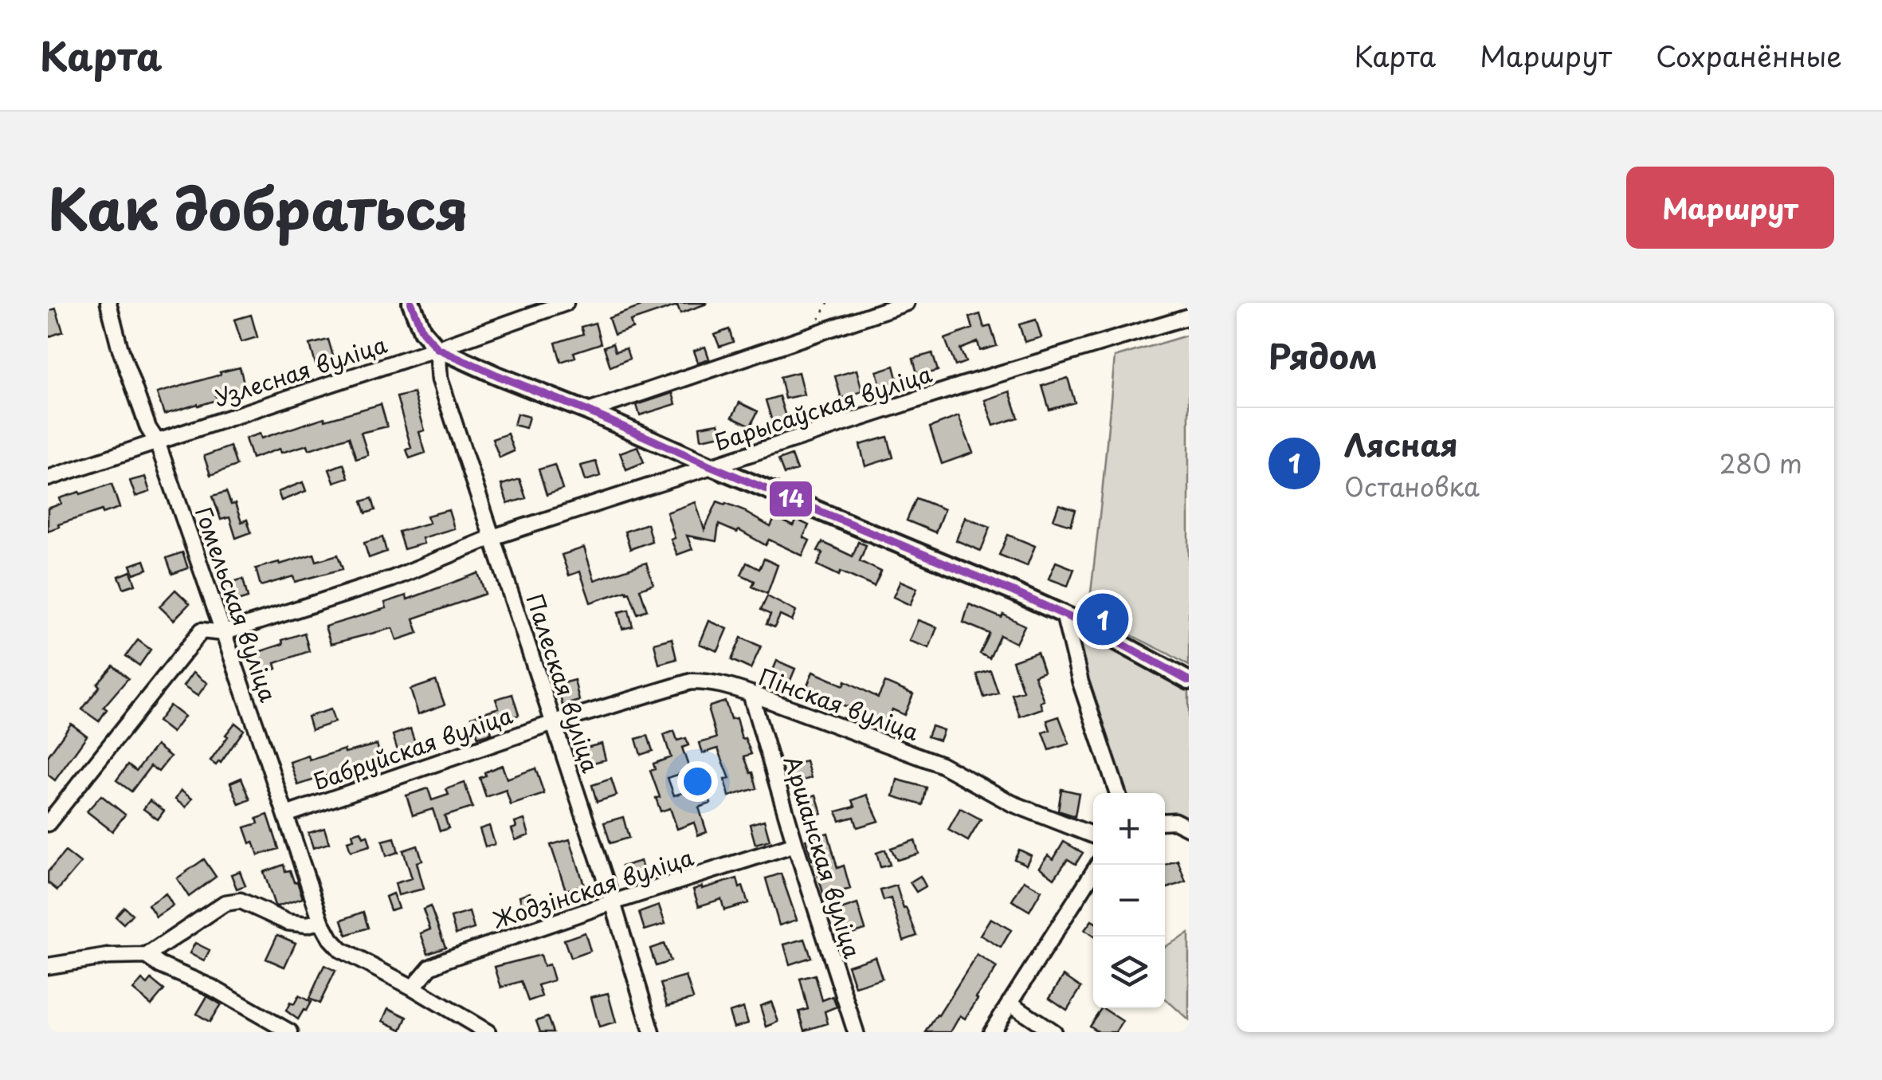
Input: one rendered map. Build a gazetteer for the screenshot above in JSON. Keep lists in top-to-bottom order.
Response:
{
  "streets": {
    "street": [
      "Узлесная вуліца",
      "Барысаўская вуліца",
      "Гомельская вуліца",
      "Палеская вуліца",
      "Пінская вуліца",
      "Бабруйская вуліца",
      "Аршанская вуліца",
      "Жодзінская вуліца"
    ]
  },
  "crossings": [
    ["Узлесная вуліца", "Гомельская вуліца"],
    ["Узлесная вуліца", "Палеская вуліца"],
    ["Барысаўская вуліца", "Гомельская вуліца"],
    ["Барысаўская вуліца", "Палеская вуліца"],
    ["Гомельская вуліца", "Бабруйская вуліца"],
    ["Гомельская вуліца", "Жодзінская вуліца"],
    ["Палеская вуліца", "Пінская вуліца"],
    ["Палеская вуліца", "Бабруйская вуліца"],
    ["Палеская вуліца", "Жодзінская вуліца"],
    ["Пінская вуліца", "Бабруйская вуліца"],
    ["Пінская вуліца", "Аршанская вуліца"],
    ["Аршанская вуліца", "Жодзінская вуліца"]
  ],
  "lines": ["transit line 14"],
  "page": {
    "header": "Карта",
    "nav": ["Карта", "Маршрут", "Сохранённые"],
    "title": "Как добраться",
    "buttons": "Маршрут",
    "heading": "Рядом",
    "list": [
      {
        "mark": "1",
        "name": "Лясная",
        "note": "Остановка",
        "value": "280 m"
      }
    ],
    "pins": "1",
    "map_buttons": ["+", "−"]
  }
}
